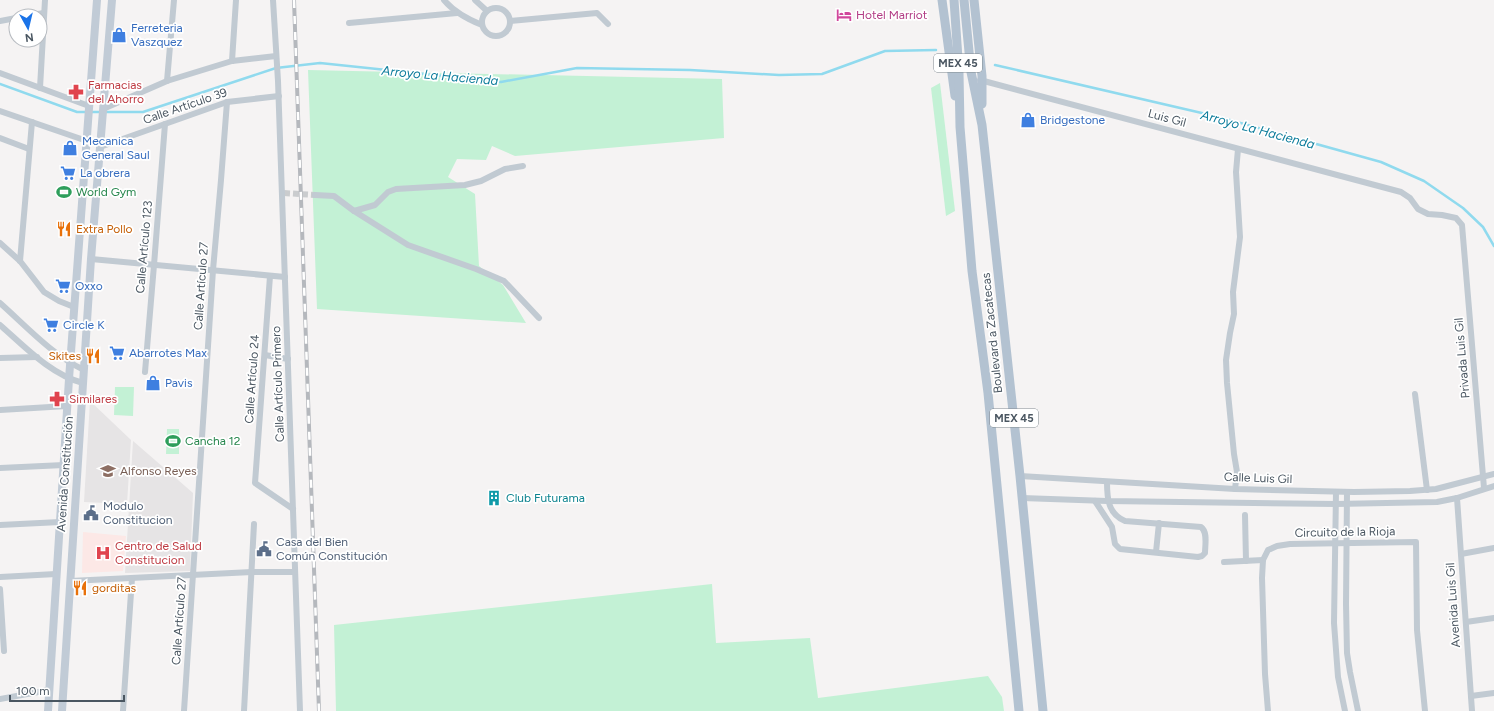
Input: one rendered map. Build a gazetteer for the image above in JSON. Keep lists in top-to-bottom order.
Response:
{
  "streets": {
    "main road": ["MEX 45", "Boulevard a Zacatecas", "Avenida Constitución"],
    "street": [
      "Calle Artículo 39",
      "Luis Gil",
      "Calle Artículo 123",
      "Calle Artículo 27",
      "Privada Luis Gil",
      "Calle Artículo 24",
      "Calle Artículo Primero",
      "Calle Luis Gil",
      "Circuito de la Rioja",
      "Avenida Luis Gil"
    ]
  },
  "crossings": [
    ["Calle Artículo 39", "Calle Artículo 123"],
    ["Calle Artículo 39", "Calle Artículo 27"],
    ["Calle Artículo 39", "Calle Artículo Primero"],
    ["Calle Artículo 39", "Avenida Constitución"],
    ["Luis Gil", "Boulevard a Zacatecas"],
    ["Luis Gil", "Privada Luis Gil"],
    ["Boulevard a Zacatecas", "Calle Luis Gil"],
    ["Privada Luis Gil", "Calle Luis Gil"],
    ["Calle Artículo 24", "Calle Artículo Primero"],
    ["Calle Luis Gil", "Avenida Luis Gil"]
  ],
  "water": ["Arroyo La Hacienda"],
  "places": {
    "hotel": ["Hotel Marriot"],
    "shop": [
      "Ferreteria Vaszquez",
      "Bridgestone",
      "Mecanica General Saul",
      "Pavis"
    ],
    "pharmacy": ["Farmacias del Ahorro", "Similares"],
    "supermarket": [
      "La obrera",
      "Oxxo",
      "Circle K",
      "Abarrotes Max"
    ],
    "sports": ["World Gym", "Cancha 12"],
    "restaurant": ["Extra Pollo", "Skites", "gorditas"],
    "school or university": ["Alfonso Reyes"],
    "building": ["Club Futurama"],
    "public building": ["Modulo Constitucion", "Casa del Bien Común Constitución"],
    "hospital": ["Centro de Salud Constitucion"]
  },
  "scale_bar": "100 m",
  "north": "bottom"
}
